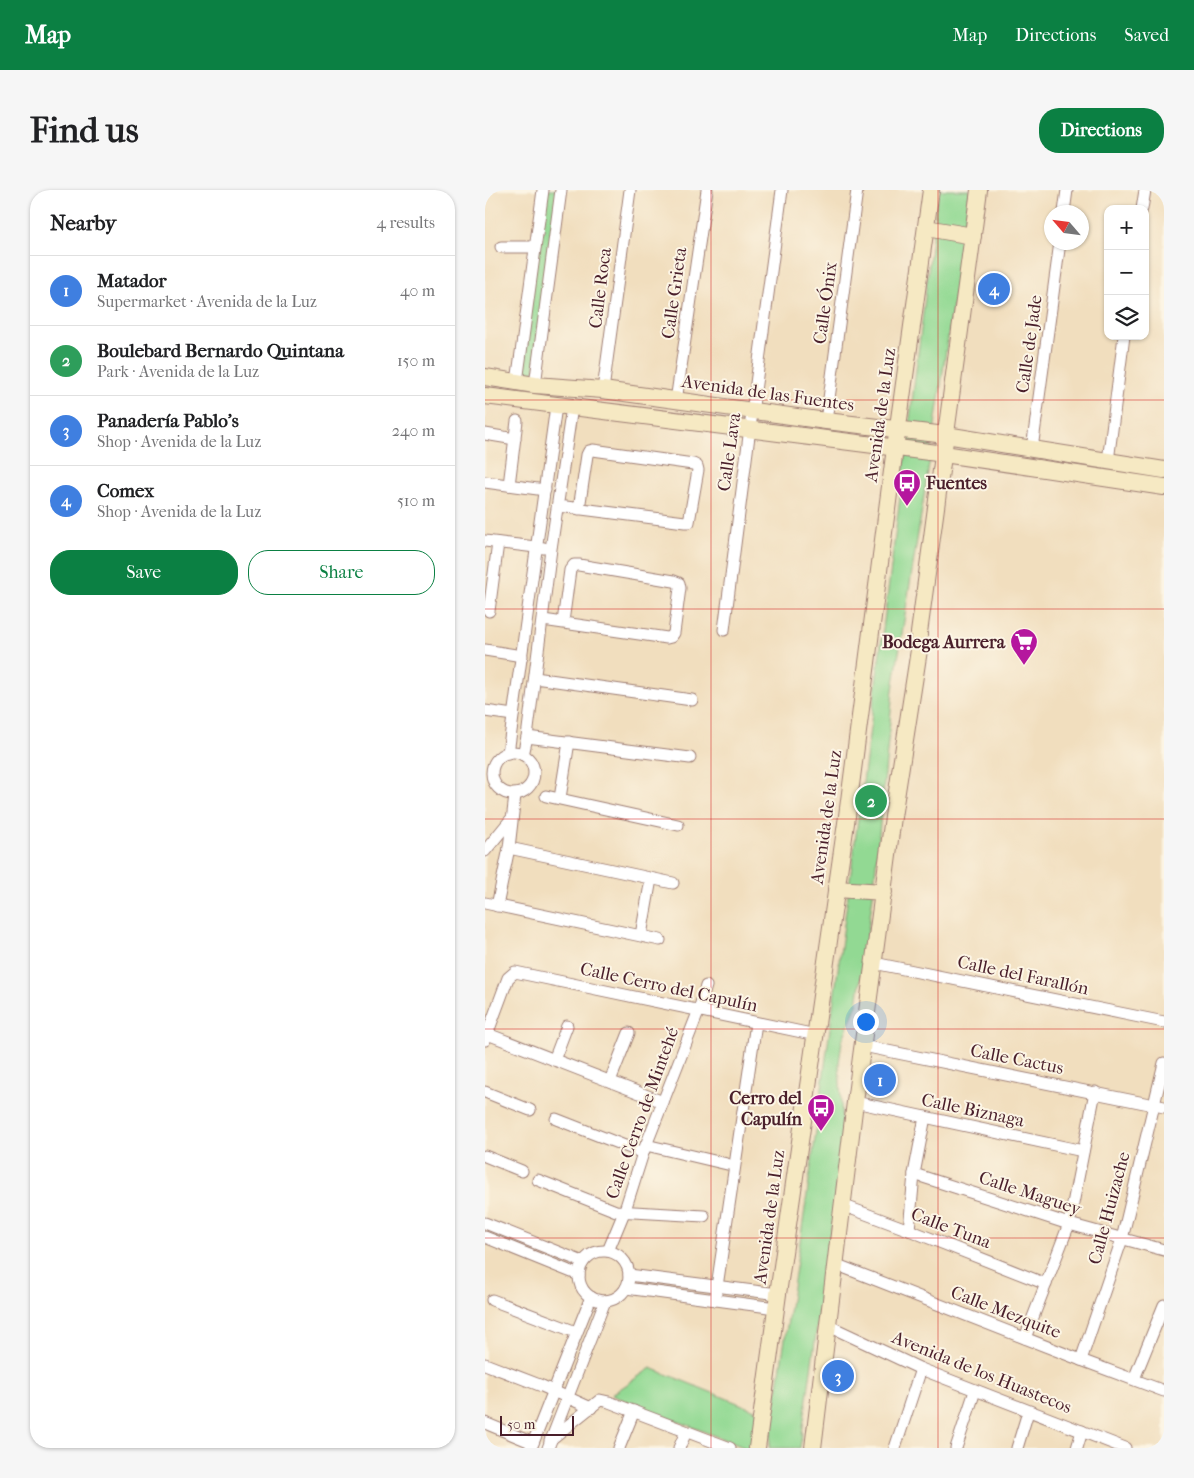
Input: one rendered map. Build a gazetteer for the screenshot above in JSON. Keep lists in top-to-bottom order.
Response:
{
  "streets": {
    "main road": ["Avenida de las Fuentes", "Avenida de la Luz"],
    "street": [
      "Calle Roca",
      "Calle Grieta",
      "Calle Ónix",
      "Calle de Jade",
      "Calle Lava",
      "Calle del Farallón",
      "Calle Cerro del Capulín",
      "Calle Cactus",
      "Calle Biznaga",
      "Calle Cerro de Mintehé",
      "Calle Maguey",
      "Calle Huizache",
      "Calle Tuna",
      "Calle Mezquite",
      "Avenida de los Huastecos"
    ]
  },
  "crossings": [
    ["Calle Roca", "Avenida de las Fuentes"],
    ["Calle Grieta", "Avenida de las Fuentes"],
    ["Calle Ónix", "Avenida de las Fuentes"],
    ["Calle de Jade", "Avenida de las Fuentes"],
    ["Avenida de las Fuentes", "Avenida de la Luz"],
    ["Avenida de las Fuentes", "Calle Lava"],
    ["Avenida de la Luz", "Calle Cerro del Capulín"],
    ["Calle Cerro del Capulín", "Calle Cerro de Mintehé"],
    ["Calle Cactus", "Calle Huizache"],
    ["Calle Maguey", "Calle Huizache"],
    ["Calle Huizache", "Calle Mezquite"]
  ],
  "places": {
    "bus stop": ["Fuentes", "Cerro del Capulín"],
    "supermarket": ["Bodega Aurrera"]
  },
  "scale_bar": "50 m",
  "north": "top left",
  "page": {
    "header": "Map",
    "nav": ["Map", "Directions", "Saved"],
    "buttons": [
      "Directions",
      ["Save", "Share"]
    ],
    "title": "Find us",
    "heading": ["Nearby", "4 results"],
    "map_buttons": ["+", "−"],
    "list": [
      {
        "mark": "1",
        "name": "Matador",
        "note": "Supermarket · Avenida de la Luz",
        "value": "40 m"
      },
      {
        "mark": "2",
        "name": "Boulebard Bernardo Quintana",
        "note": "Park · Avenida de la Luz",
        "value": "150 m"
      },
      {
        "mark": "3",
        "name": "Panadería Pablo's",
        "note": "Shop · Avenida de la Luz",
        "value": "240 m"
      },
      {
        "mark": "4",
        "name": "Comex",
        "note": "Shop · Avenida de la Luz",
        "value": "510 m"
      }
    ],
    "pins": [
      "4",
      "2",
      "1",
      "3"
    ],
    "scale": "50 m"
  }
}
